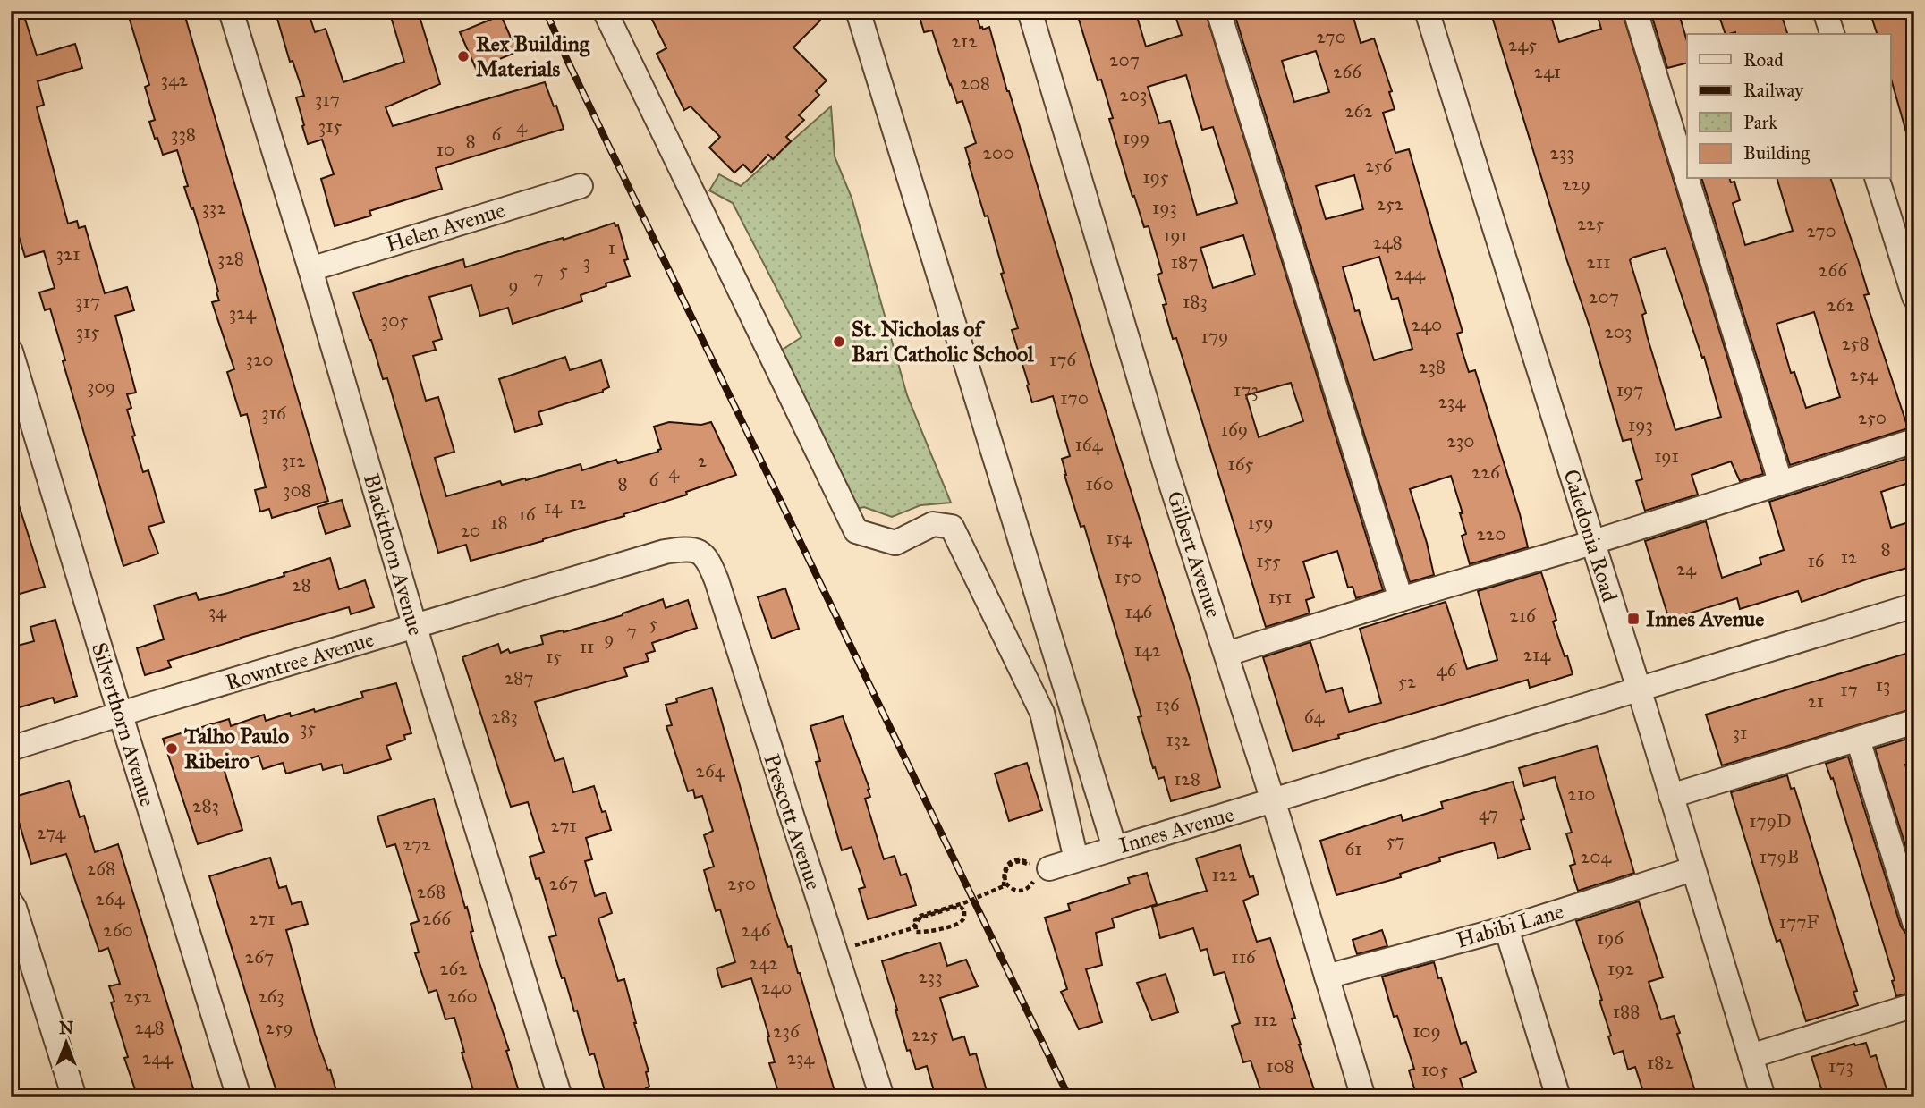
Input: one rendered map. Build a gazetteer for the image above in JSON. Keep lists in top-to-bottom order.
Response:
{
  "streets": {
    "street": [
      "Helen Avenue",
      "Caledonia Road",
      "Blackthorn Avenue",
      "Gilbert Avenue",
      "Rowntree Avenue",
      "Silverthorn Avenue",
      "Prescott Avenue",
      "Innes Avenue",
      "Habibi Lane"
    ]
  },
  "crossings": [
    ["Helen Avenue", "Blackthorn Avenue"],
    ["Caledonia Road", "Innes Avenue"],
    ["Caledonia Road", "Habibi Lane"],
    ["Blackthorn Avenue", "Rowntree Avenue"],
    ["Gilbert Avenue", "Innes Avenue"],
    ["Gilbert Avenue", "Habibi Lane"],
    ["Rowntree Avenue", "Silverthorn Avenue"],
    ["Rowntree Avenue", "Prescott Avenue"]
  ],
  "places": {
    "other": ["Rex Building Materials", "St. Nicholas of Bari Catholic School", "Talho Paulo Ribeiro"],
    "transit": ["Innes Avenue"]
  },
  "house_numbers": [
    "270",
    "212",
    "245",
    "207",
    "266",
    "241",
    "342",
    "208",
    "203",
    "317",
    "262",
    "315",
    "4",
    "338",
    "6",
    "199",
    "8",
    "10",
    "200",
    "233",
    "256",
    "195",
    "229",
    "252",
    "332",
    "193",
    "225",
    "270",
    "191",
    "248",
    "1",
    "321",
    "328",
    "3",
    "187",
    "211",
    "5",
    "266",
    "244",
    "7",
    "9",
    "207",
    "317",
    "183",
    "262",
    "324",
    "305",
    "240",
    "315",
    "203",
    "179",
    "258",
    "320",
    "176",
    "238",
    "254",
    "309",
    "173",
    "197",
    "170",
    "234",
    "316",
    "250",
    "193",
    "169",
    "230",
    "164",
    "191",
    "312",
    "2",
    "165",
    "4",
    "226",
    "6",
    "8",
    "160",
    "308",
    "12",
    "14",
    "16",
    "18",
    "159",
    "20",
    "220",
    "154",
    "8",
    "12",
    "155",
    "16",
    "24",
    "150",
    "28",
    "151",
    "34",
    "146",
    "216",
    "5",
    "7",
    "9",
    "11",
    "142",
    "214",
    "15",
    "46",
    "287",
    "52",
    "13",
    "17",
    "21",
    "136",
    "283",
    "64",
    "35",
    "31",
    "132",
    "264",
    "128",
    "210",
    "283",
    "47",
    "179D",
    "271",
    "274",
    "57",
    "272",
    "61",
    "204",
    "179B",
    "268",
    "122",
    "267",
    "250",
    "268",
    "264",
    "271",
    "266",
    "177F",
    "260",
    "246",
    "196",
    "267",
    "116",
    "242",
    "262",
    "192",
    "233",
    "240",
    "252",
    "263",
    "260",
    "188",
    "112",
    "248",
    "259",
    "236",
    "109",
    "225",
    "244",
    "234",
    "182",
    "108",
    "173",
    "105"
  ],
  "legend": [
    "Road",
    "Railway",
    "Park",
    "Building"
  ],
  "north": "top"
}
